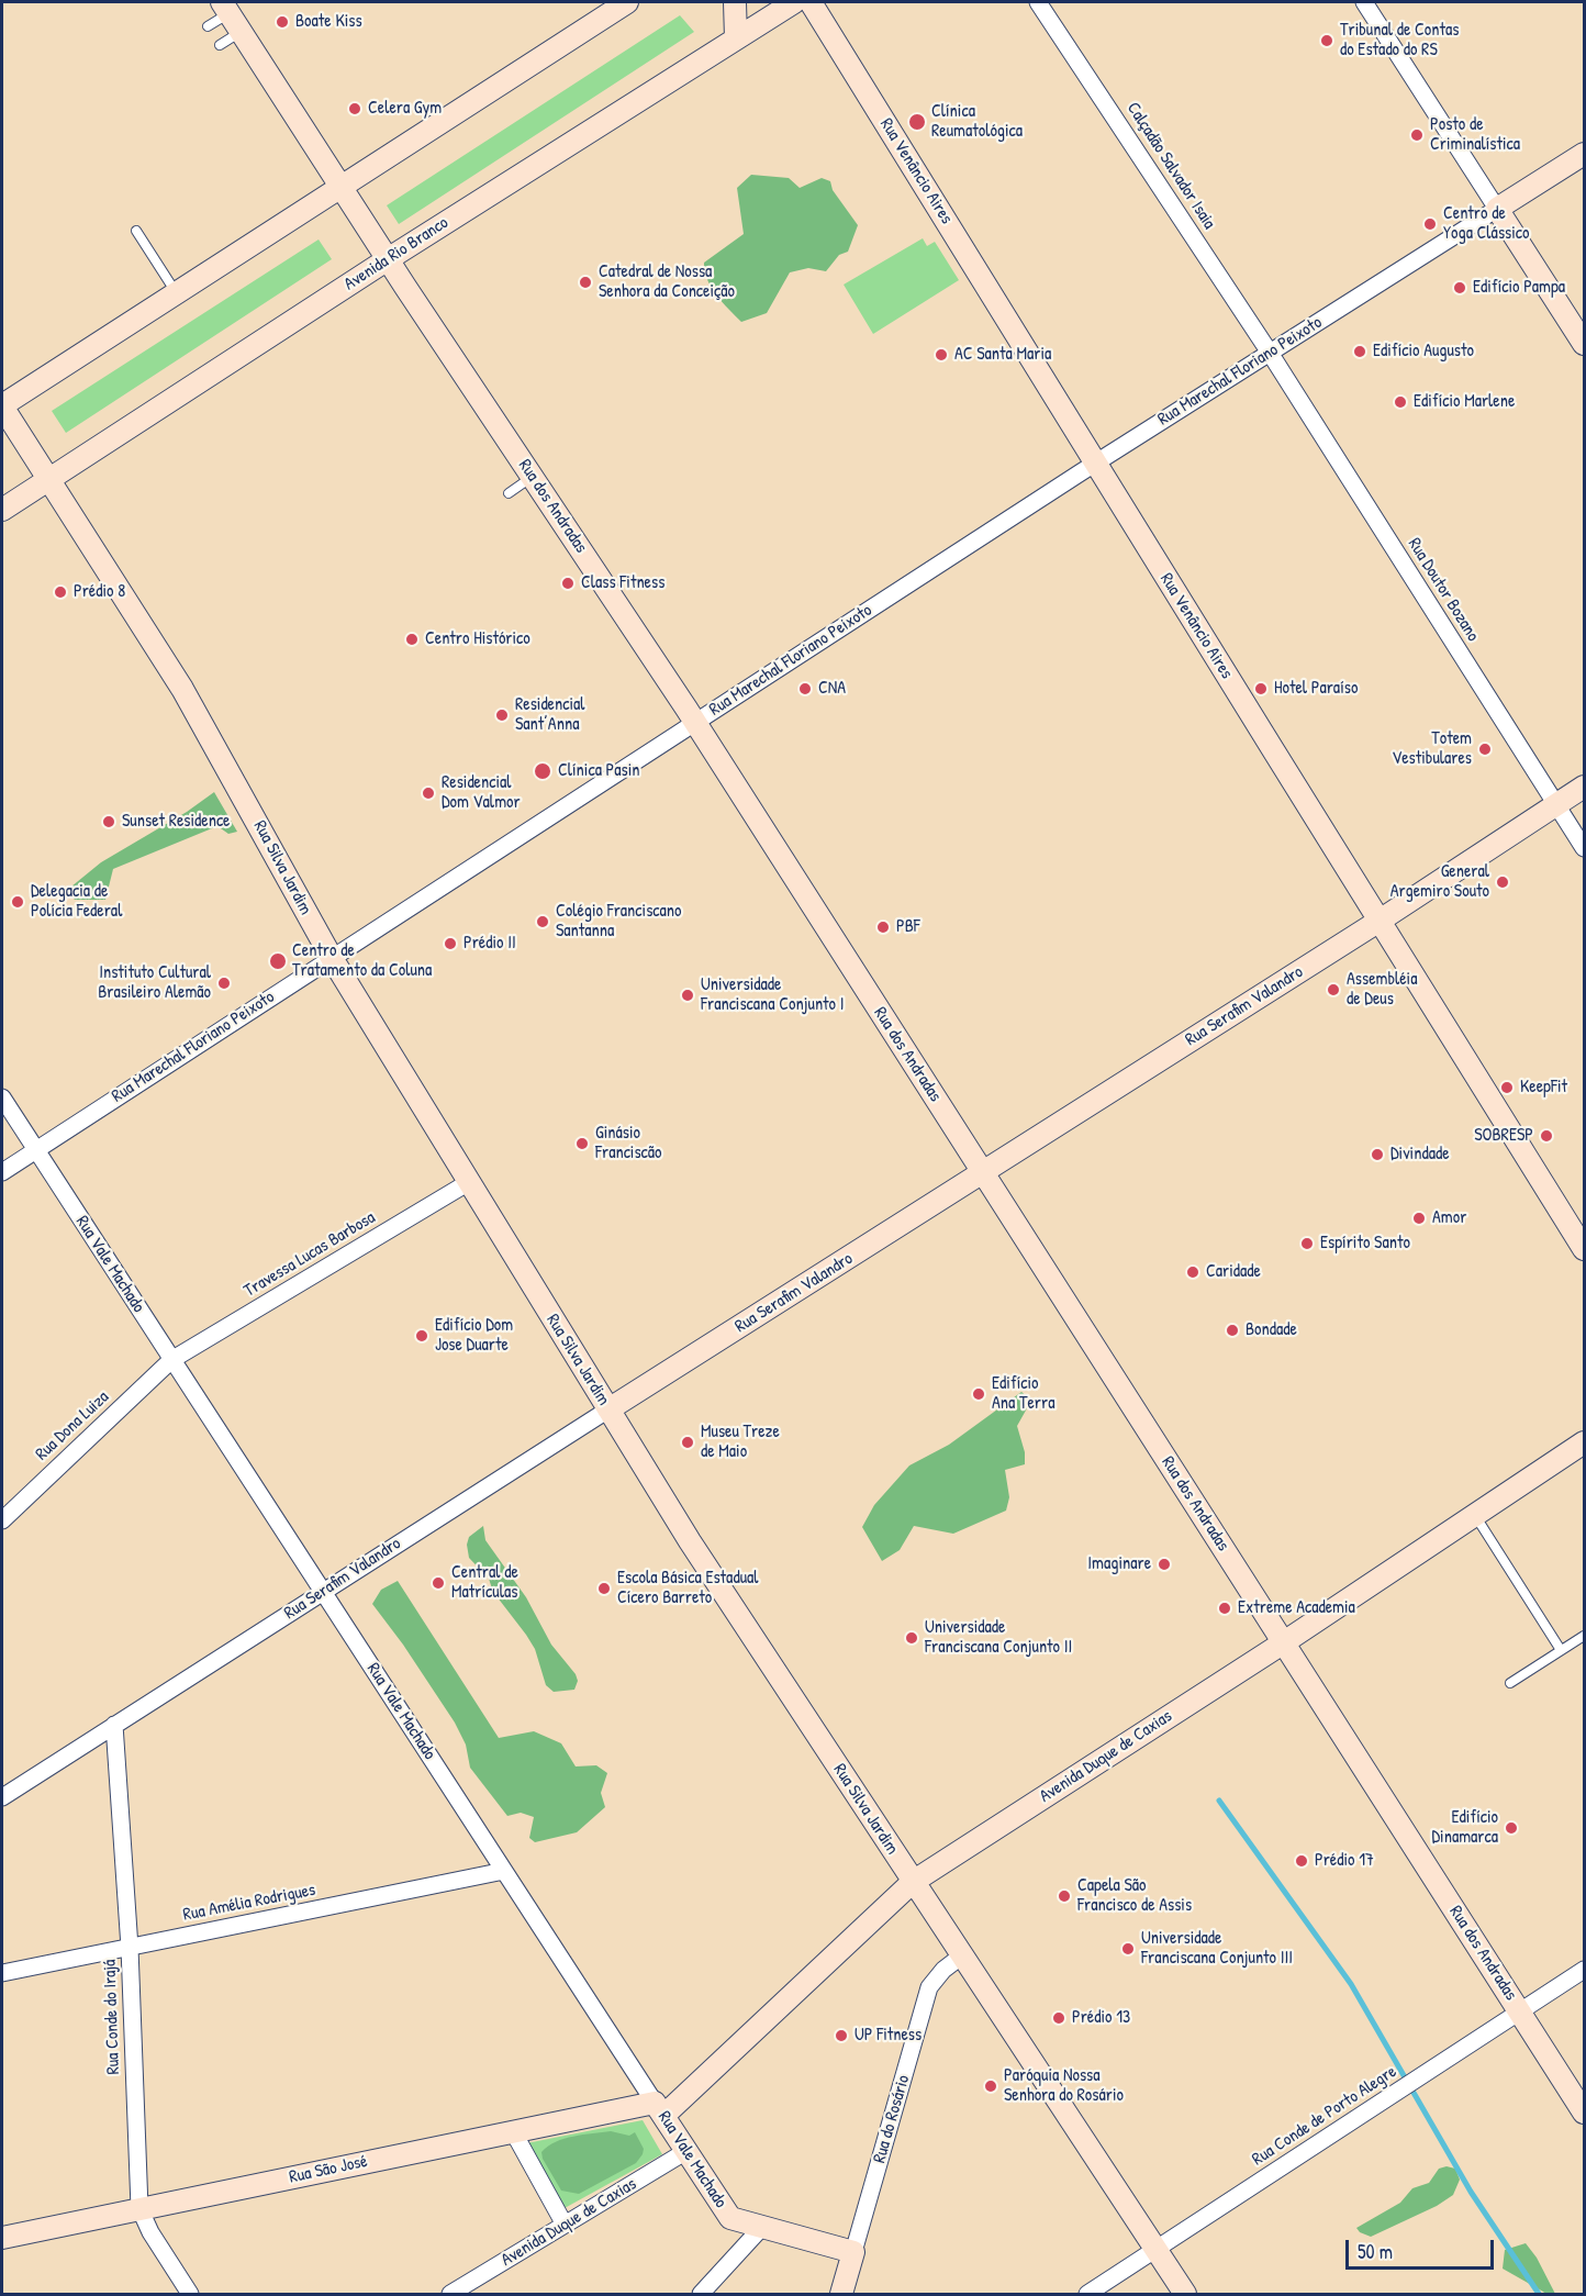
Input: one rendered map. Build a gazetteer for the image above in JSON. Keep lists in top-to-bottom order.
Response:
{
  "streets": {
    "street": [
      "Calçadão Salvador Isaia",
      "Rua Venâncio Aires",
      "Avenida Rio Branco",
      "Rua Marechal Floriano Peixoto",
      "Rua dos Andradas",
      "Rua Doutor Bozano",
      "Rua Silva Jardim",
      "Rua Serafim Valandro",
      "Travessa Lucas Barbosa",
      "Rua Vale Machado",
      "Rua Dona Luiza",
      "Avenida Duque de Caxias",
      "Rua Amélia Rodrigues",
      "Rua Conde do Irajá",
      "Rua Conde de Porto Alegre",
      "Rua do Rosário",
      "Rua São José"
    ]
  },
  "crossings": [
    ["Calçadão Salvador Isaia", "Rua Marechal Floriano Peixoto"],
    ["Calçadão Salvador Isaia", "Rua Doutor Bozano"],
    ["Rua Venâncio Aires", "Rua Marechal Floriano Peixoto"],
    ["Rua Venâncio Aires", "Rua Serafim Valandro"],
    ["Avenida Rio Branco", "Rua dos Andradas"],
    ["Avenida Rio Branco", "Rua Silva Jardim"],
    ["Rua Marechal Floriano Peixoto", "Rua dos Andradas"],
    ["Rua Marechal Floriano Peixoto", "Rua Doutor Bozano"],
    ["Rua Marechal Floriano Peixoto", "Rua Silva Jardim"],
    ["Rua Marechal Floriano Peixoto", "Rua Vale Machado"],
    ["Rua dos Andradas", "Rua Serafim Valandro"],
    ["Rua dos Andradas", "Avenida Duque de Caxias"],
    ["Rua dos Andradas", "Rua Conde de Porto Alegre"],
    ["Rua Doutor Bozano", "Rua Serafim Valandro"],
    ["Rua Silva Jardim", "Rua Serafim Valandro"],
    ["Rua Silva Jardim", "Travessa Lucas Barbosa"],
    ["Rua Silva Jardim", "Avenida Duque de Caxias"],
    ["Rua Silva Jardim", "Rua Conde de Porto Alegre"],
    ["Rua Silva Jardim", "Rua do Rosário"],
    ["Rua Serafim Valandro", "Rua Vale Machado"],
    ["Rua Serafim Valandro", "Rua Conde do Irajá"],
    ["Travessa Lucas Barbosa", "Rua Vale Machado"],
    ["Travessa Lucas Barbosa", "Rua Dona Luiza"],
    ["Rua Vale Machado", "Rua Dona Luiza"],
    ["Rua Vale Machado", "Avenida Duque de Caxias"],
    ["Rua Vale Machado", "Rua Amélia Rodrigues"],
    ["Rua Vale Machado", "Rua do Rosário"],
    ["Rua Vale Machado", "Rua São José"],
    ["Avenida Duque de Caxias", "Rua São José"],
    ["Rua Amélia Rodrigues", "Rua Conde do Irajá"],
    ["Rua Conde do Irajá", "Rua São José"]
  ],
  "places": [
    "Boate Kiss",
    "Tribunal de Contas do Estado do RS",
    "Celera Gym",
    "Clínica Reumatológica",
    "Posto de Criminalística",
    "Centro de Yoga Clássico",
    "Catedral de Nossa Senhora da Conceição",
    "Edifício Pampa",
    "Edifício Augusto",
    "AC Santa Maria",
    "Edifício Marlene",
    "Class Fitness",
    "Prédio 8",
    "Centro Histórico",
    "CNA",
    "Hotel Paraíso",
    "Residencial Sant’Anna",
    "Totem Vestibulares",
    "Clínica Pasin",
    "Residencial Dom Valmor",
    "Sunset Residence",
    "General Argemiro Souto",
    "Delegacia de Polícia Federal",
    "Colégio Franciscano Santanna",
    "PBF",
    "Prédio II",
    "Centro de Tratamento da Coluna",
    "Instituto Cultural Brasileiro Alemão",
    "Assembléia de Deus",
    "Universidade Franciscana Conjunto I",
    "KeepFit",
    "SOBRESP",
    "Ginásio Franciscão",
    "Divindade",
    "Amor",
    "Espírito Santo",
    "Caridade",
    "Bondade",
    "Edifício Dom Jose Duarte",
    "Edifício Ana Terra",
    "Museu Treze de Maio",
    "Imaginare",
    "Central de Matrículas",
    "Escola Básica Estadual Cícero Barreto",
    "Extreme Academia",
    "Universidade Franciscana Conjunto II",
    "Edifício Dinamarca",
    "Prédio 17",
    "Capela São Francisco de Assis",
    "Universidade Franciscana Conjunto III",
    "Prédio 13",
    "UP Fitness",
    "Paróquia Nossa Senhora do Rosário"
  ],
  "scale_bar": "50 m"
}
